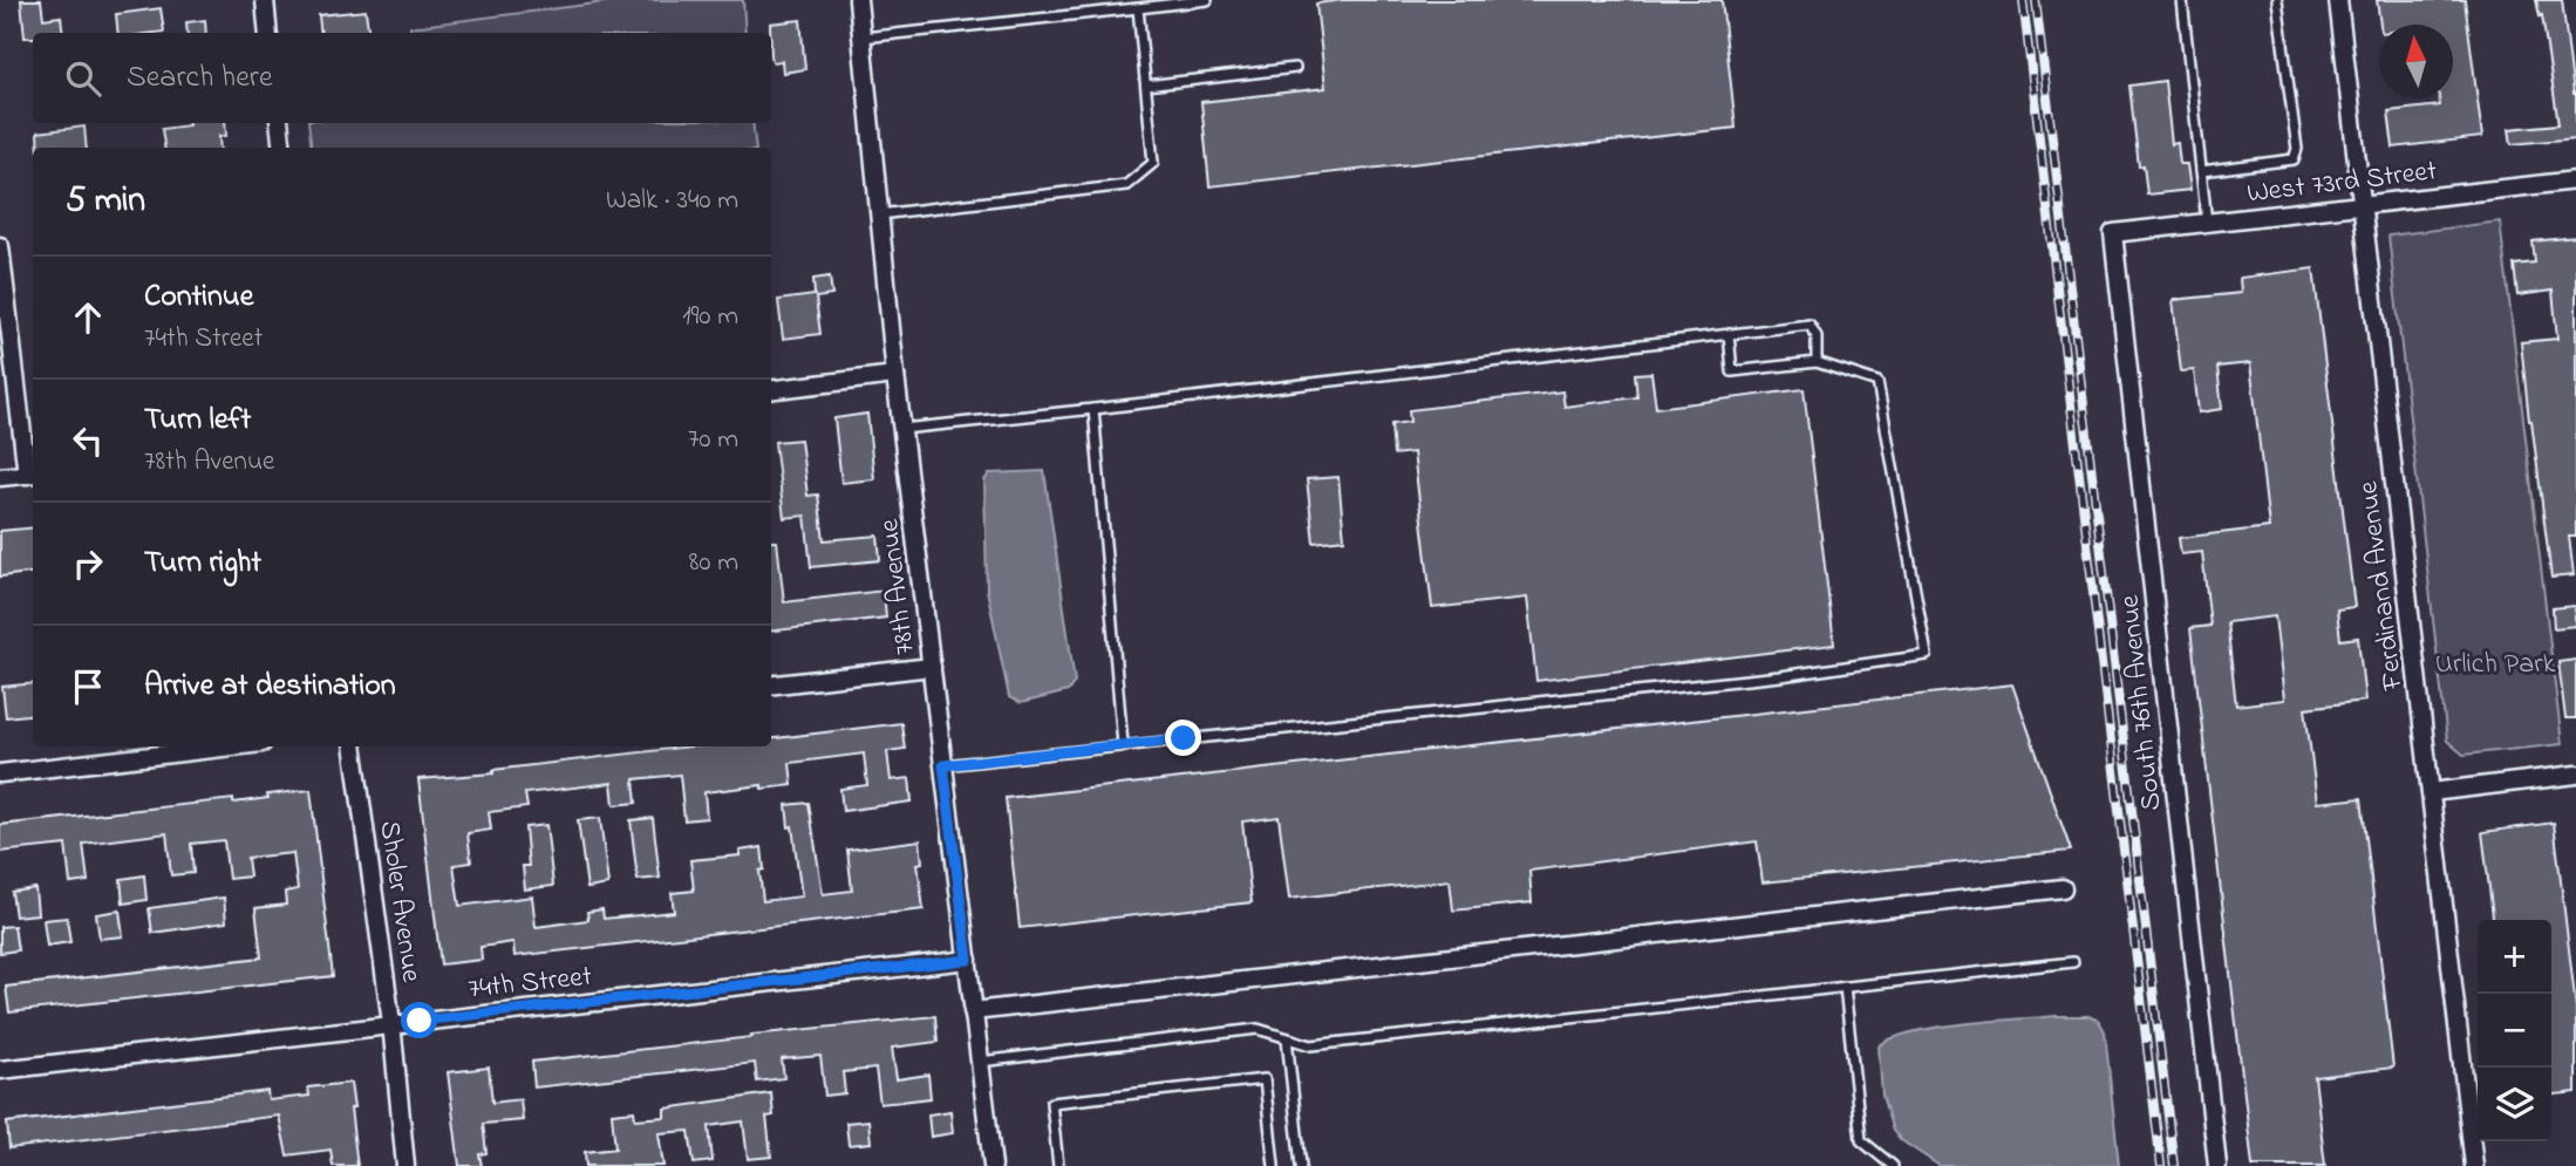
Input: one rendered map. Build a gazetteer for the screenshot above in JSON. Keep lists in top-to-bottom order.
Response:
{
  "streets": {
    "street": [
      "West 73rd Street",
      "Ferdinand Avenue",
      "78th Avenue",
      "South 76th Avenue",
      "Sholer Avenue",
      "74th Street"
    ]
  },
  "crossings": [
    ["West 73rd Street", "Ferdinand Avenue"],
    ["West 73rd Street", "South 76th Avenue"],
    ["78th Avenue", "74th Street"],
    ["Sholer Avenue", "74th Street"]
  ],
  "parks": ["Urlich Park"],
  "north": "top",
  "page": {
    "search": "Search here",
    "heading": ["5 min", "Walk · 340 m"],
    "list": [
      ["Continue", "74th Street", "190 m"],
      ["Turn left", "78th Avenue", "70 m"],
      ["Turn right", "80 m"],
      "Arrive at destination"
    ],
    "map_buttons": ["+", "−"]
  }
}
